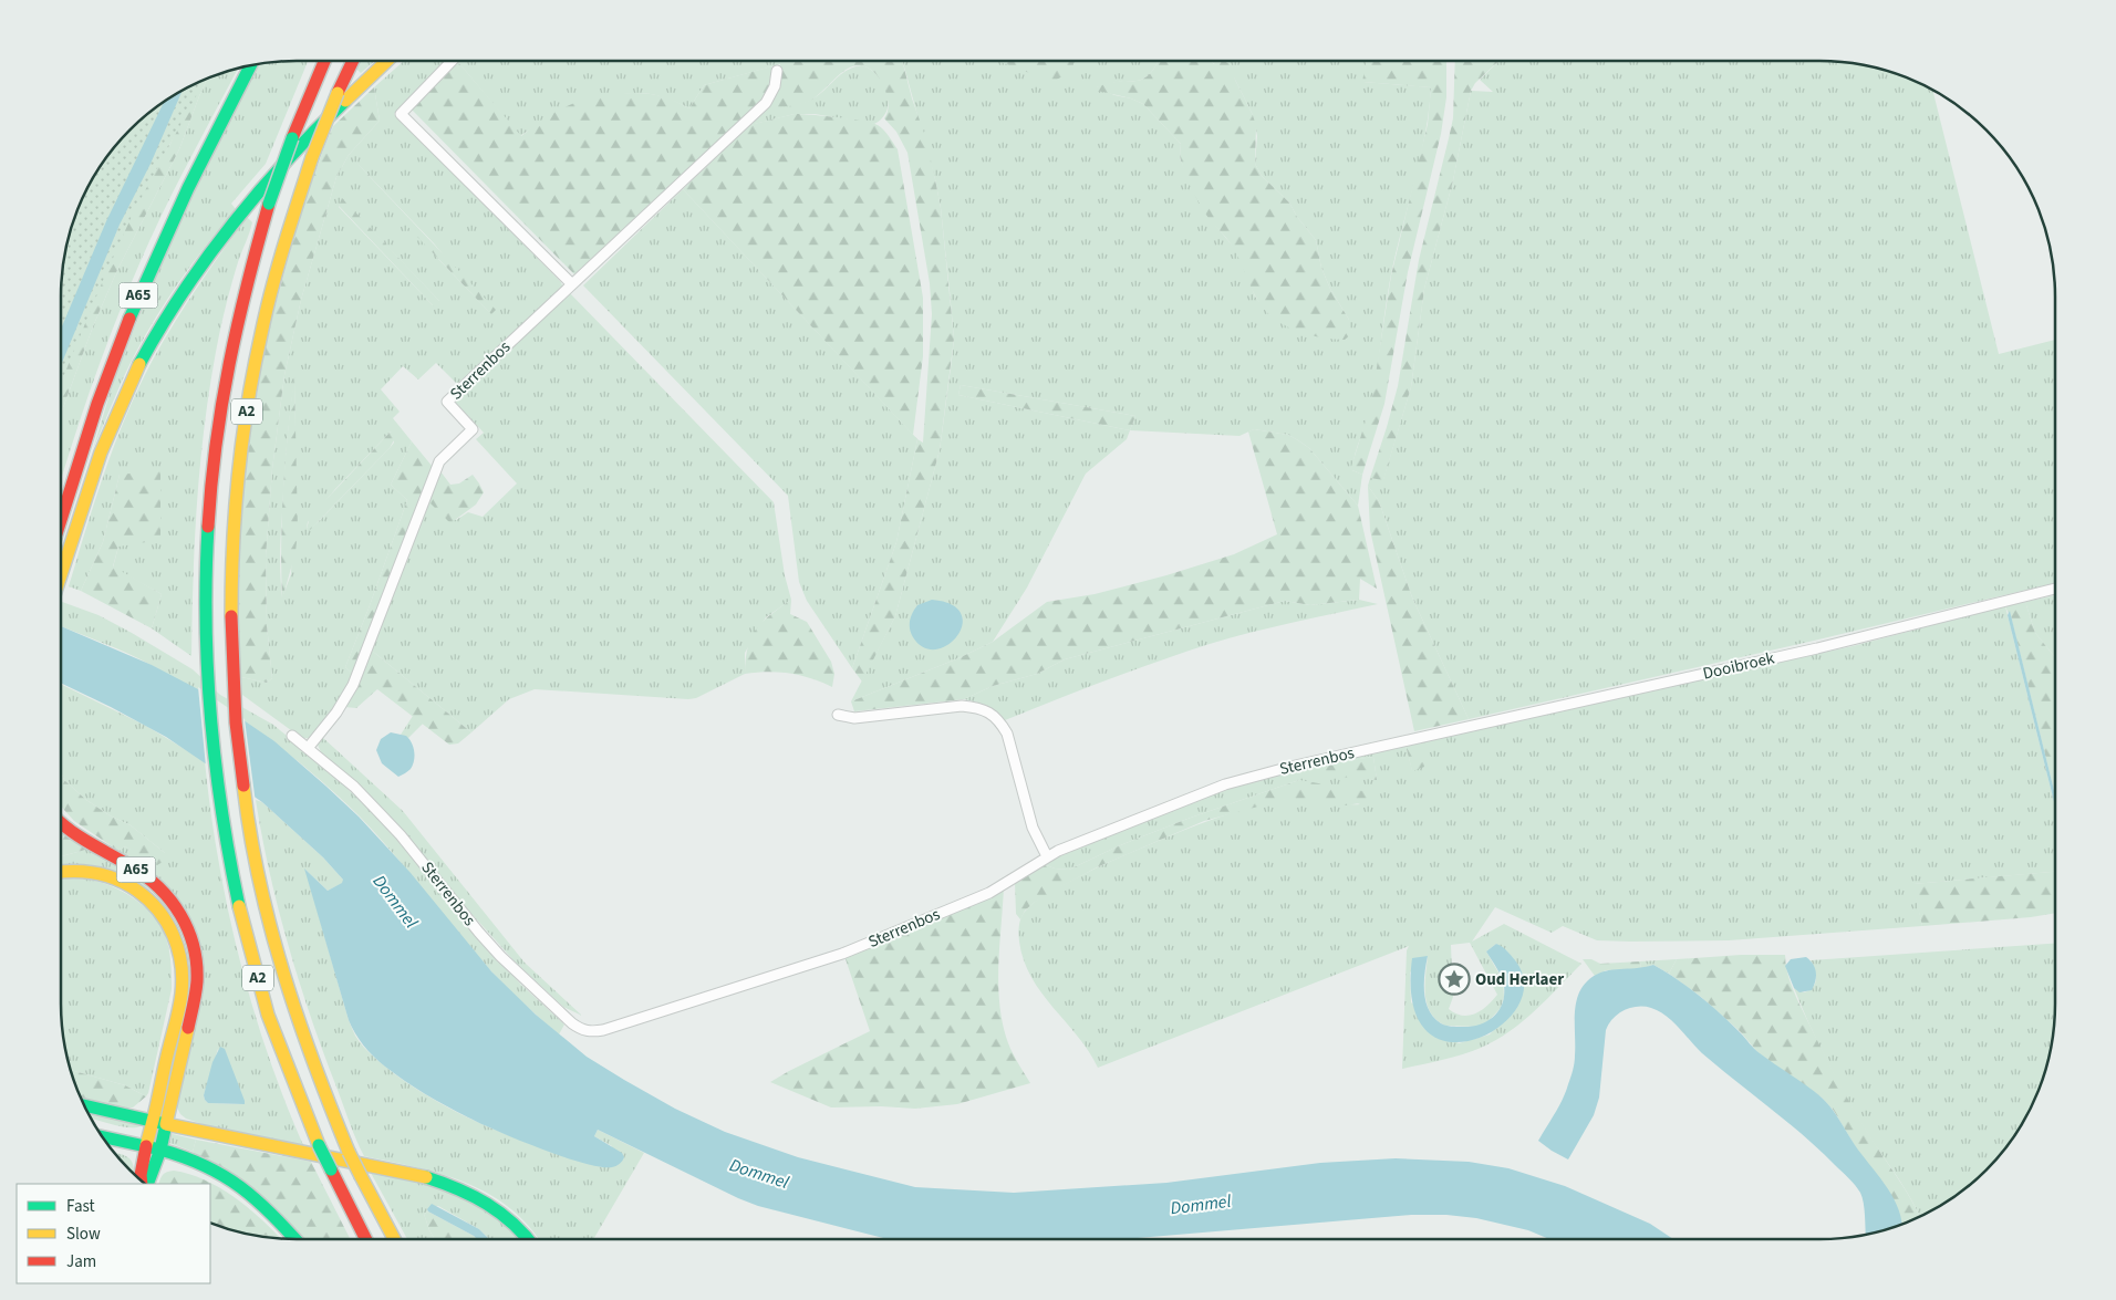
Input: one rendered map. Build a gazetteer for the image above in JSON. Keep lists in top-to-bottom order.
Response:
{
  "streets": {
    "main road": ["A65", "A2"],
    "street": ["Sterrenbos", "Dooibroek"]
  },
  "crossings": [
    ["Sterrenbos", "Dooibroek"]
  ],
  "water": ["Dommel"],
  "places": {
    "place": ["Oud Herlaer"]
  },
  "legend": ["Fast", "Slow", "Jam"]
}
